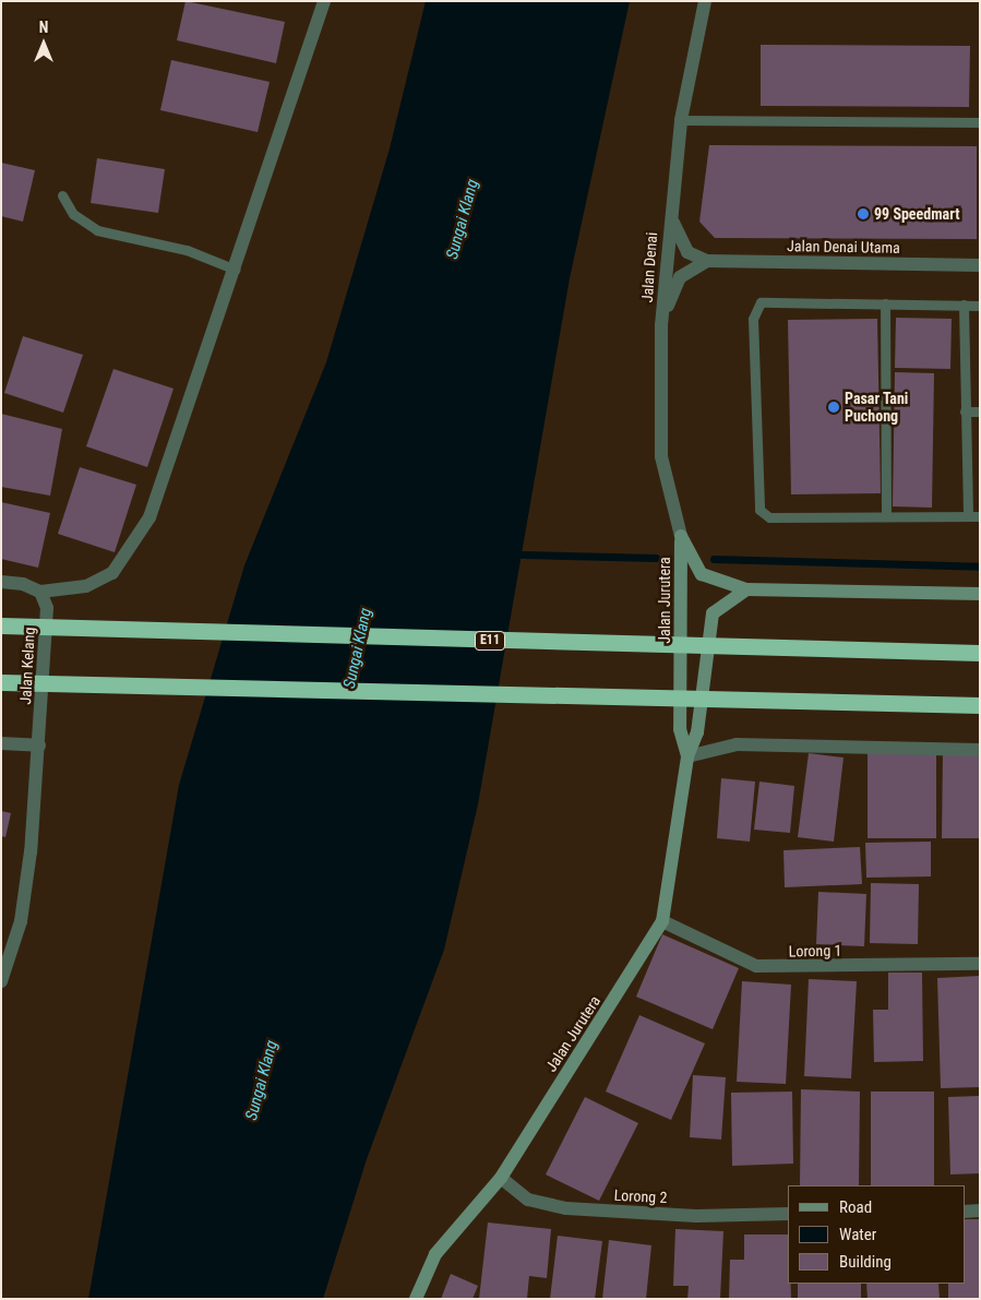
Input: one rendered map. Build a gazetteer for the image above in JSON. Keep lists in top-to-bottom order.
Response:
{
  "streets": {
    "highway": ["E11"],
    "street": [
      "Jalan Denai Utama",
      "Jalan Denai",
      "Jalan Jurutera",
      "Jalan Kelang",
      "Lorong 1",
      "Lorong 2"
    ]
  },
  "crossings": [
    ["Jalan Denai Utama", "Jalan Denai"],
    ["Jalan Denai", "Jalan Jurutera"],
    ["Jalan Jurutera", "Lorong 1"],
    ["Jalan Jurutera", "Lorong 2"]
  ],
  "water": ["Sungai Klang"],
  "places": ["99 Speedmart", "Pasar Tani Puchong"],
  "legend": ["Road", "Water", "Building"],
  "north": "top"
}
